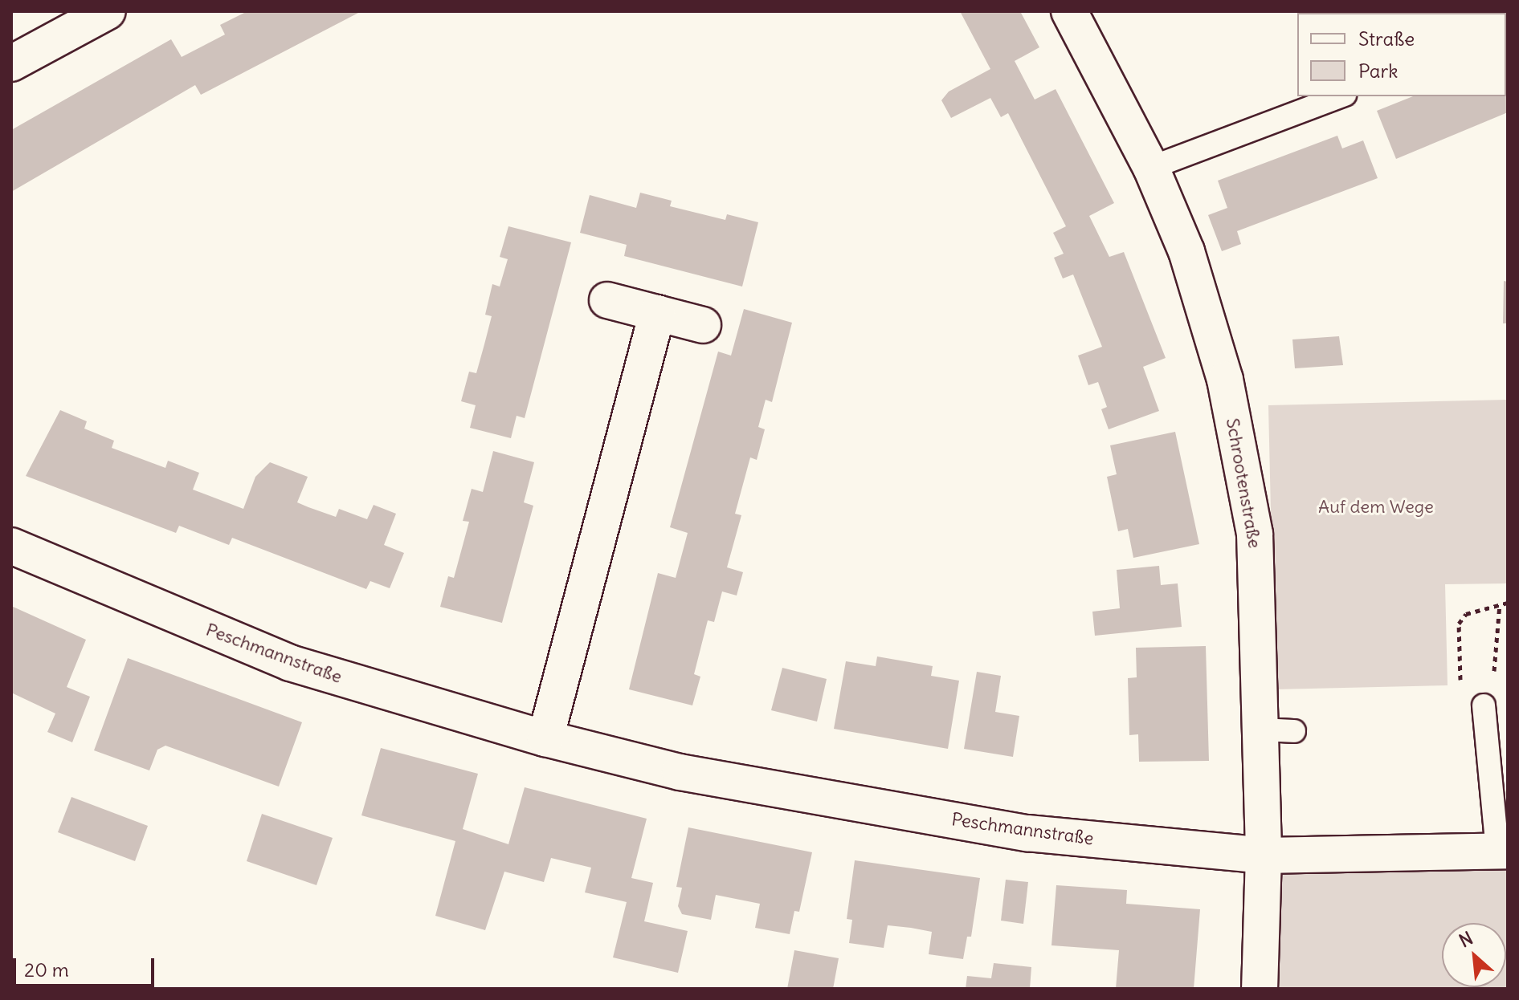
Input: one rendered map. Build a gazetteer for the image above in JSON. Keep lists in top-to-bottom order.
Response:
{
  "streets": {
    "street": ["Schrootenstraße", "Peschmannstraße"]
  },
  "crossings": [
    ["Schrootenstraße", "Peschmannstraße"]
  ],
  "parks": ["Auf dem Wege"],
  "legend": ["Straße", "Park"],
  "scale_bar": "20 m",
  "north": "top left"
}
